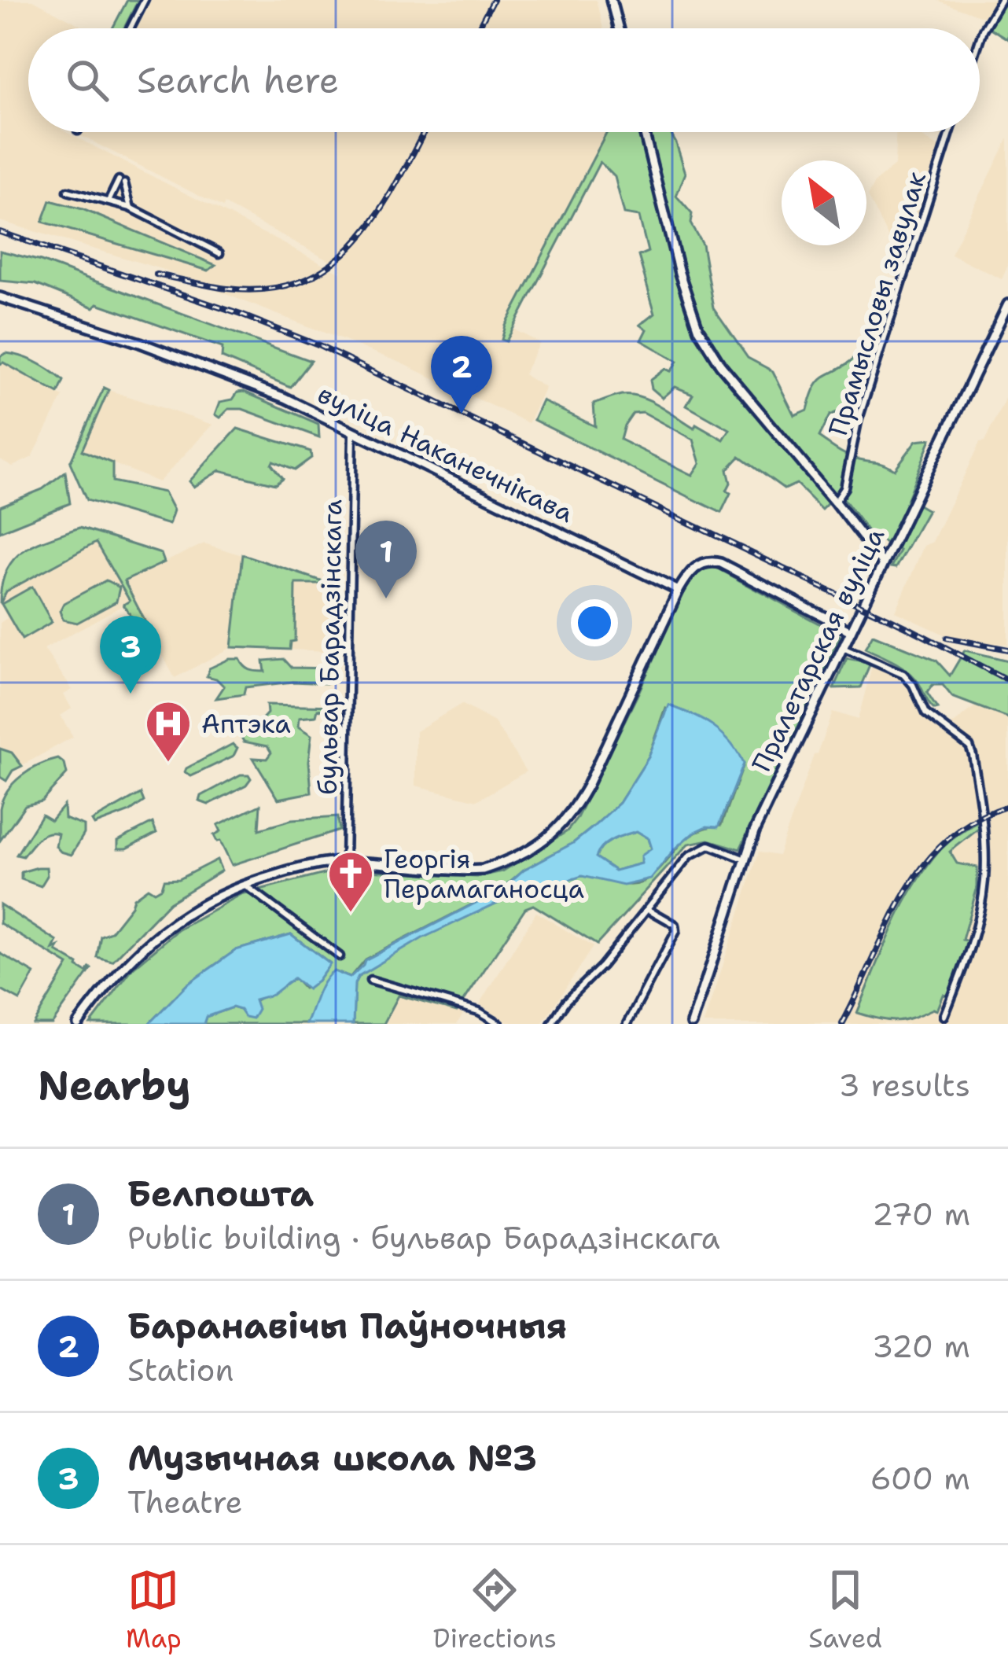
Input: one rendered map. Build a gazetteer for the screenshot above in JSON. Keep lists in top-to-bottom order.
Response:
{
  "streets": {
    "main road": ["вуліца Наканечнікава", "Пралетарская вуліца"],
    "street": ["Прамысловы завулак", "бульвар Барадзінскага"]
  },
  "crossings": [
    ["вуліца Наканечнікава", "бульвар Барадзінскага"]
  ],
  "places": {
    "hospital": ["Аптэка"],
    "church": ["Георгія Перамаганосца"]
  },
  "north": "top left",
  "page": {
    "search": "Search here",
    "pins": ["2", "1", "3"],
    "heading": ["Nearby", "3 results"],
    "list": [
      {
        "mark": "1",
        "name": "Белпошта",
        "note": "Public building · бульвар Барадзінскага",
        "value": "270 m"
      },
      {
        "mark": "2",
        "name": "Баранавічы Паўночныя",
        "note": "Station",
        "value": "320 m"
      },
      {
        "mark": "3",
        "name": "Музычная школа №3",
        "note": "Theatre",
        "value": "600 m"
      }
    ],
    "nav": ["Map", "Directions", "Saved"]
  }
}
